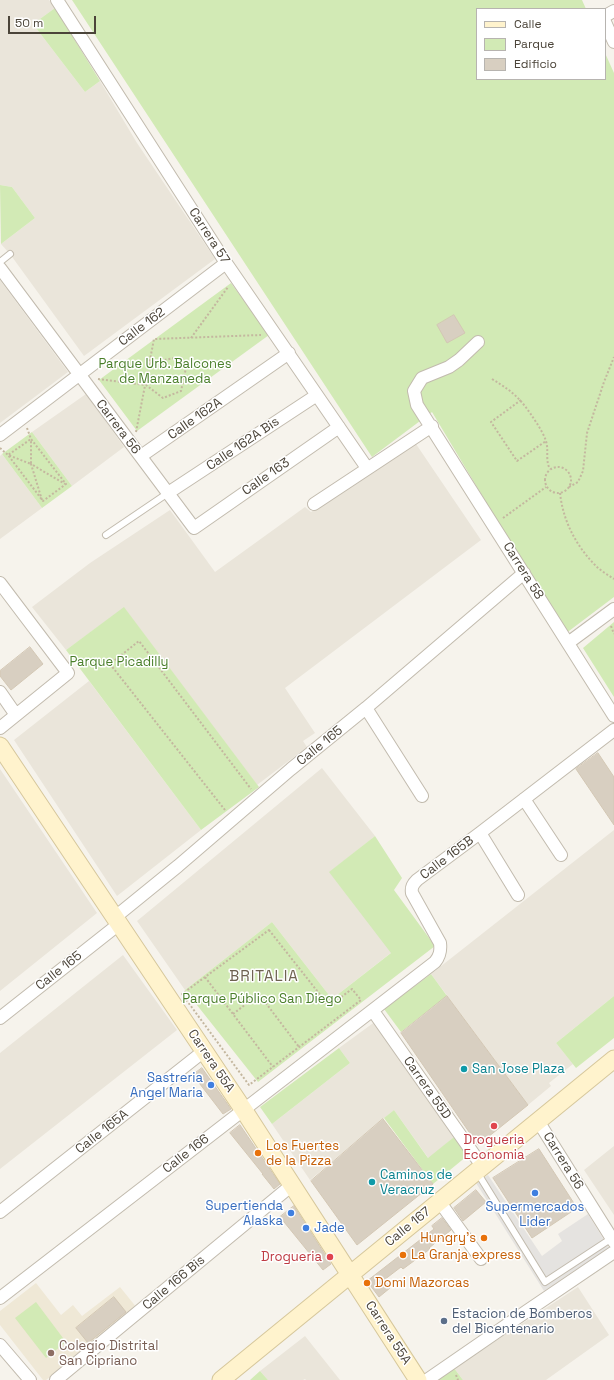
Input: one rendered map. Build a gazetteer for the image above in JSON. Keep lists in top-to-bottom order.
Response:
{
  "streets": {
    "street": [
      "Carrera 57",
      "Calle 162",
      "Calle 162A",
      "Carrera 56",
      "Calle 162A Bis",
      "Calle 163",
      "Carrera 58",
      "Calle 165",
      "Calle 165B",
      "Carrera 55A",
      "Carrera 55D",
      "Calle 165A",
      "Calle 166",
      "Calle 167",
      "Calle 166 Bis"
    ]
  },
  "crossings": [
    ["Carrera 57", "Calle 162"],
    ["Carrera 57", "Calle 162A"],
    ["Carrera 57", "Calle 162A Bis"],
    ["Carrera 57", "Calle 163"],
    ["Calle 162", "Carrera 56"],
    ["Calle 162A", "Carrera 56"],
    ["Carrera 56", "Calle 162A Bis"],
    ["Carrera 56", "Calle 163"],
    ["Carrera 56", "Calle 167"],
    ["Carrera 58", "Calle 165"],
    ["Calle 165", "Carrera 55A"],
    ["Calle 165B", "Carrera 55D"],
    ["Calle 165B", "Calle 166"],
    ["Carrera 55A", "Calle 165A"],
    ["Carrera 55A", "Calle 166"],
    ["Carrera 55A", "Calle 167"],
    ["Carrera 55A", "Calle 166 Bis"],
    ["Carrera 55D", "Calle 166"],
    ["Carrera 55D", "Calle 167"]
  ],
  "districts": ["BRITALIA"],
  "parks": ["Parque Urb. Balcones de Manzaneda", "Parque Picadilly", "Parque Público San Diego"],
  "places": [
    "San Jose Plaza",
    "Sastreria Angel Maria",
    "Drogueria Economia",
    "Los Fuertes de la Pizza",
    "Caminos de Veracruz",
    "Supermercados Lider",
    "Supertienda Alaska",
    "Jade",
    "Hungry's",
    "La Granja express",
    "Drogueria",
    "Domi Mazorcas",
    "Estacion de Bomberos del Bicentenario",
    "Colegio Distrital San Cipriano"
  ],
  "legend": ["Calle", "Parque", "Edificio"],
  "scale_bar": "50 m"
}
